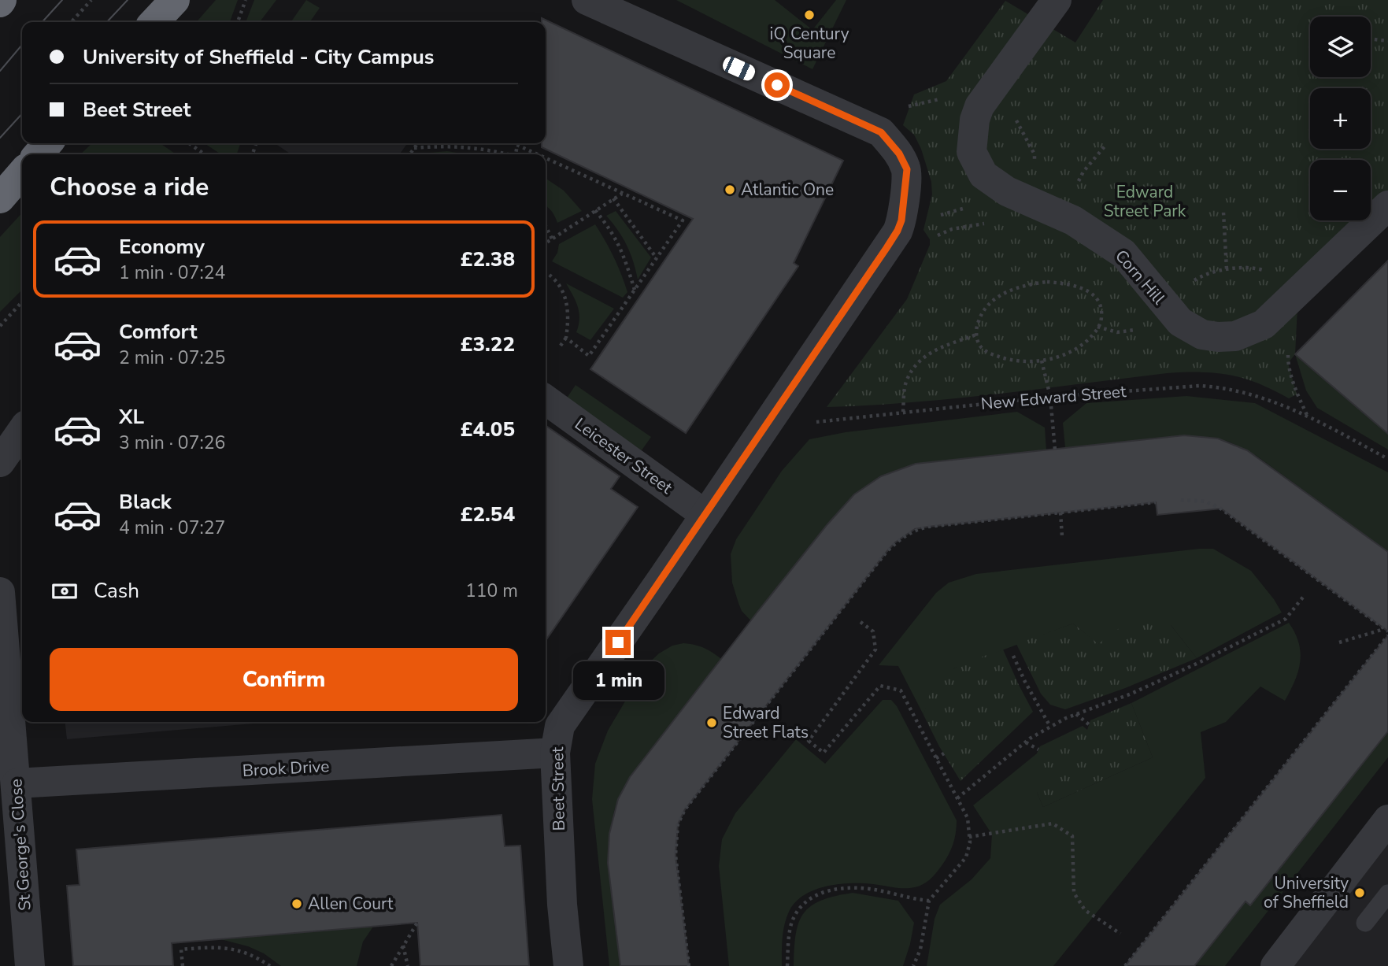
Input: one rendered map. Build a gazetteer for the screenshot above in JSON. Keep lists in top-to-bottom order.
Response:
{
  "streets": {
    "street": [
      "Corn Hill",
      "Leicester Street",
      "Brook Drive",
      "Beet Street",
      "St George's Close"
    ],
    "path": ["New Edward Street"]
  },
  "crossings": [
    ["New Edward Street", "Beet Street"],
    ["Leicester Street", "Beet Street"],
    ["Brook Drive", "Beet Street"],
    ["Brook Drive", "St George's Close"]
  ],
  "parks": ["Edward Street Park"],
  "places": [
    "iQ Century Square",
    "Atlantic One",
    "Edward Street Flats",
    "University of Sheffield",
    "Allen Court"
  ],
  "page": {
    "map_buttons": ["+", "−"],
    "banner": ["University of Sheffield - City Campus", "Beet Street"],
    "heading": "Choose a ride",
    "list": [
      {
        "name": "Economy",
        "note": "1 min · 07:24",
        "value": "£2.38"
      },
      {
        "name": "Comfort",
        "note": "2 min · 07:25",
        "value": "£3.22"
      },
      {
        "name": "XL",
        "note": "3 min · 07:26",
        "value": "£4.05"
      },
      {
        "name": "Black",
        "note": "4 min · 07:27",
        "value": "£2.54"
      }
    ],
    "pay": ["Cash", "110 m"],
    "buttons": "Confirm",
    "bubble": "1 min"
  }
}
